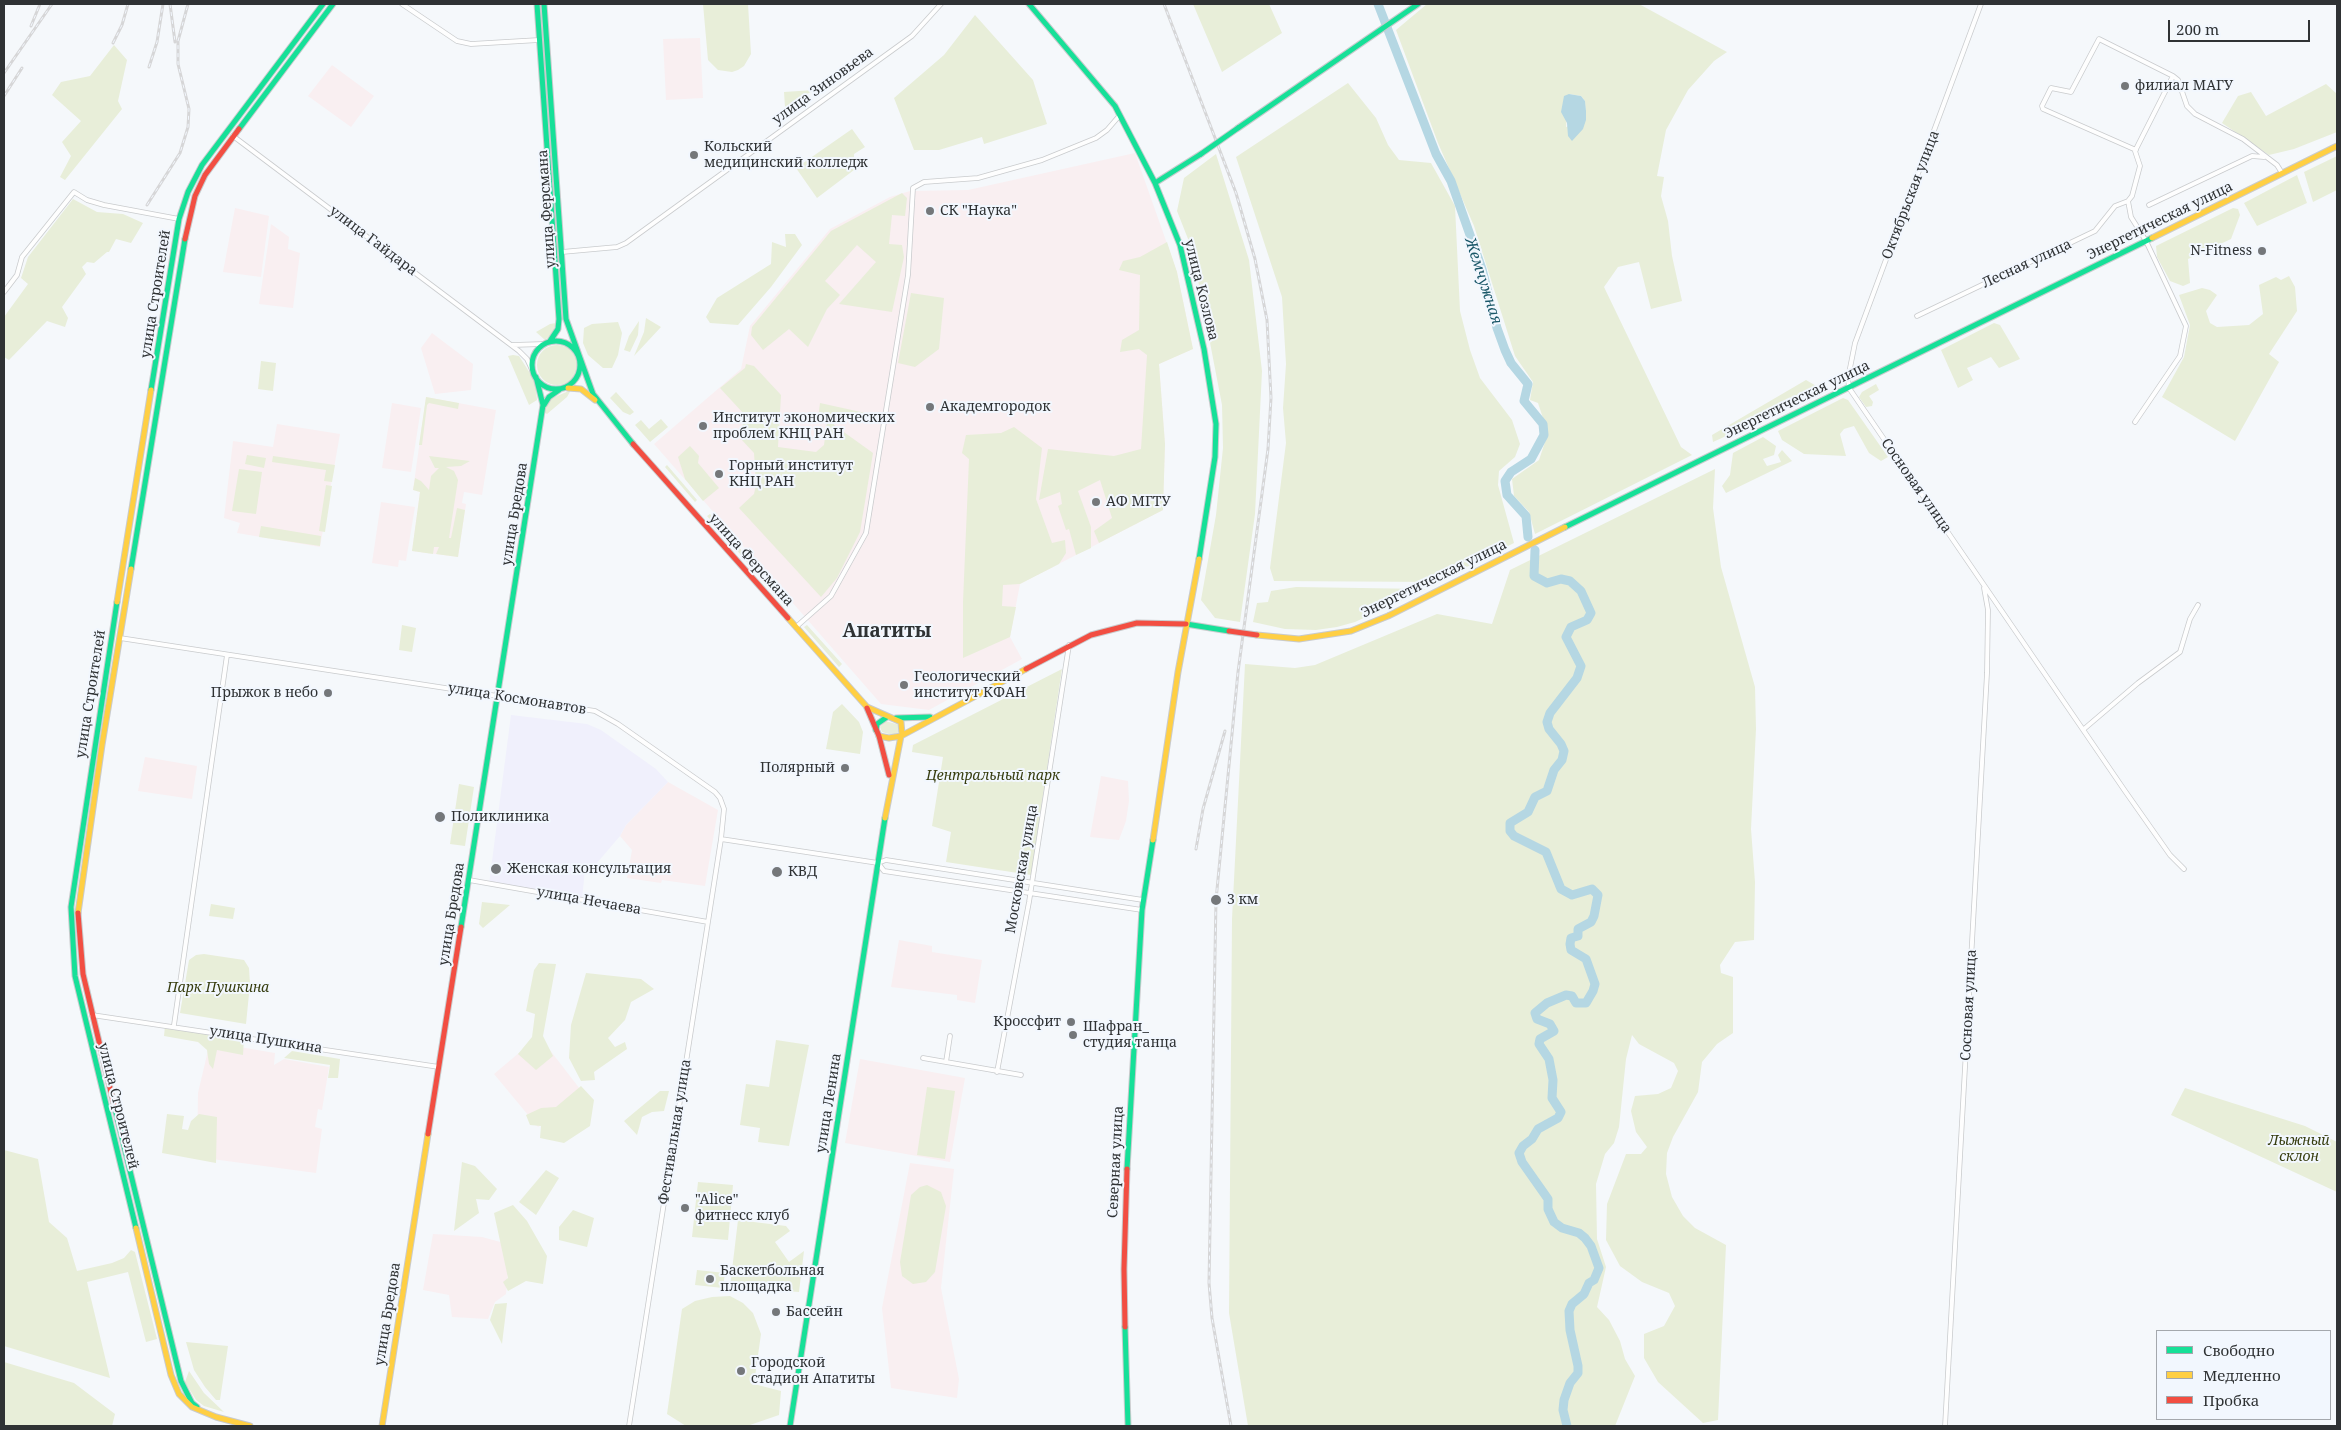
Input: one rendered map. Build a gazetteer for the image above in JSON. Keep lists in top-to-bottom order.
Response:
{
  "streets": {
    "main road": [
      "улица Зиновьева",
      "улица Ферсмана",
      "Энергетическая улица",
      "улица Козлова",
      "улица Строителей",
      "улица Бредова",
      "улица Ленина",
      "Северная улица"
    ],
    "street": [
      "Октябрьская улица",
      "улица Гайдара",
      "Лесная улица",
      "Сосновая улица",
      "улица Космонавтов",
      "Московская улица",
      "улица Нечаева",
      "улица Пушкина",
      "Фестивальная улица"
    ]
  },
  "crossings": [
    ["улица Зиновьева", "улица Ферсмана"],
    ["Октябрьская улица", "Энергетическая улица"],
    ["Октябрьская улица", "Сосновая улица"],
    ["улица Ферсмана", "улица Гайдара"],
    ["улица Ферсмана", "улица Ленина"],
    ["Энергетическая улица", "улица Козлова"],
    ["Энергетическая улица", "Сосновая улица"],
    ["улица Гайдара", "улица Строителей"],
    ["улица Строителей", "улица Космонавтов"],
    ["улица Строителей", "улица Пушкина"],
    ["улица Бредова", "улица Космонавтов"],
    ["улица Бредова", "улица Нечаева"],
    ["улица Бредова", "улица Пушкина"],
    ["улица Космонавтов", "Фестивальная улица"],
    ["улица Нечаева", "Фестивальная улица"]
  ],
  "districts": ["Апатиты"],
  "water": ["Жемчужная"],
  "parks": ["Центральный парк", "Парк Пушкина", "Лыжный склон"],
  "places": [
    "филиал МАГУ",
    "Кольский медицинский колледж",
    "СК \"Наука\"",
    "N-Fitness",
    "Академгородок",
    "Институт экономических проблем КНЦ РАН",
    "Горный институт КНЦ РАН",
    "АФ МГТУ",
    "Геологический институт КФАН",
    "Прыжок в небо",
    "Полярный",
    "Поликлиника",
    "Женская консультация",
    "КВД",
    "3 км",
    "Кроссфит",
    "Шафран_ студия танца",
    "\"Alice\" фитнесс клуб",
    "Баскетбольная площадка",
    "Бассейн",
    "Городской стадион Апатиты"
  ],
  "legend": ["Свободно", "Медленно", "Пробка"],
  "scale_bar": "200 m"
}
